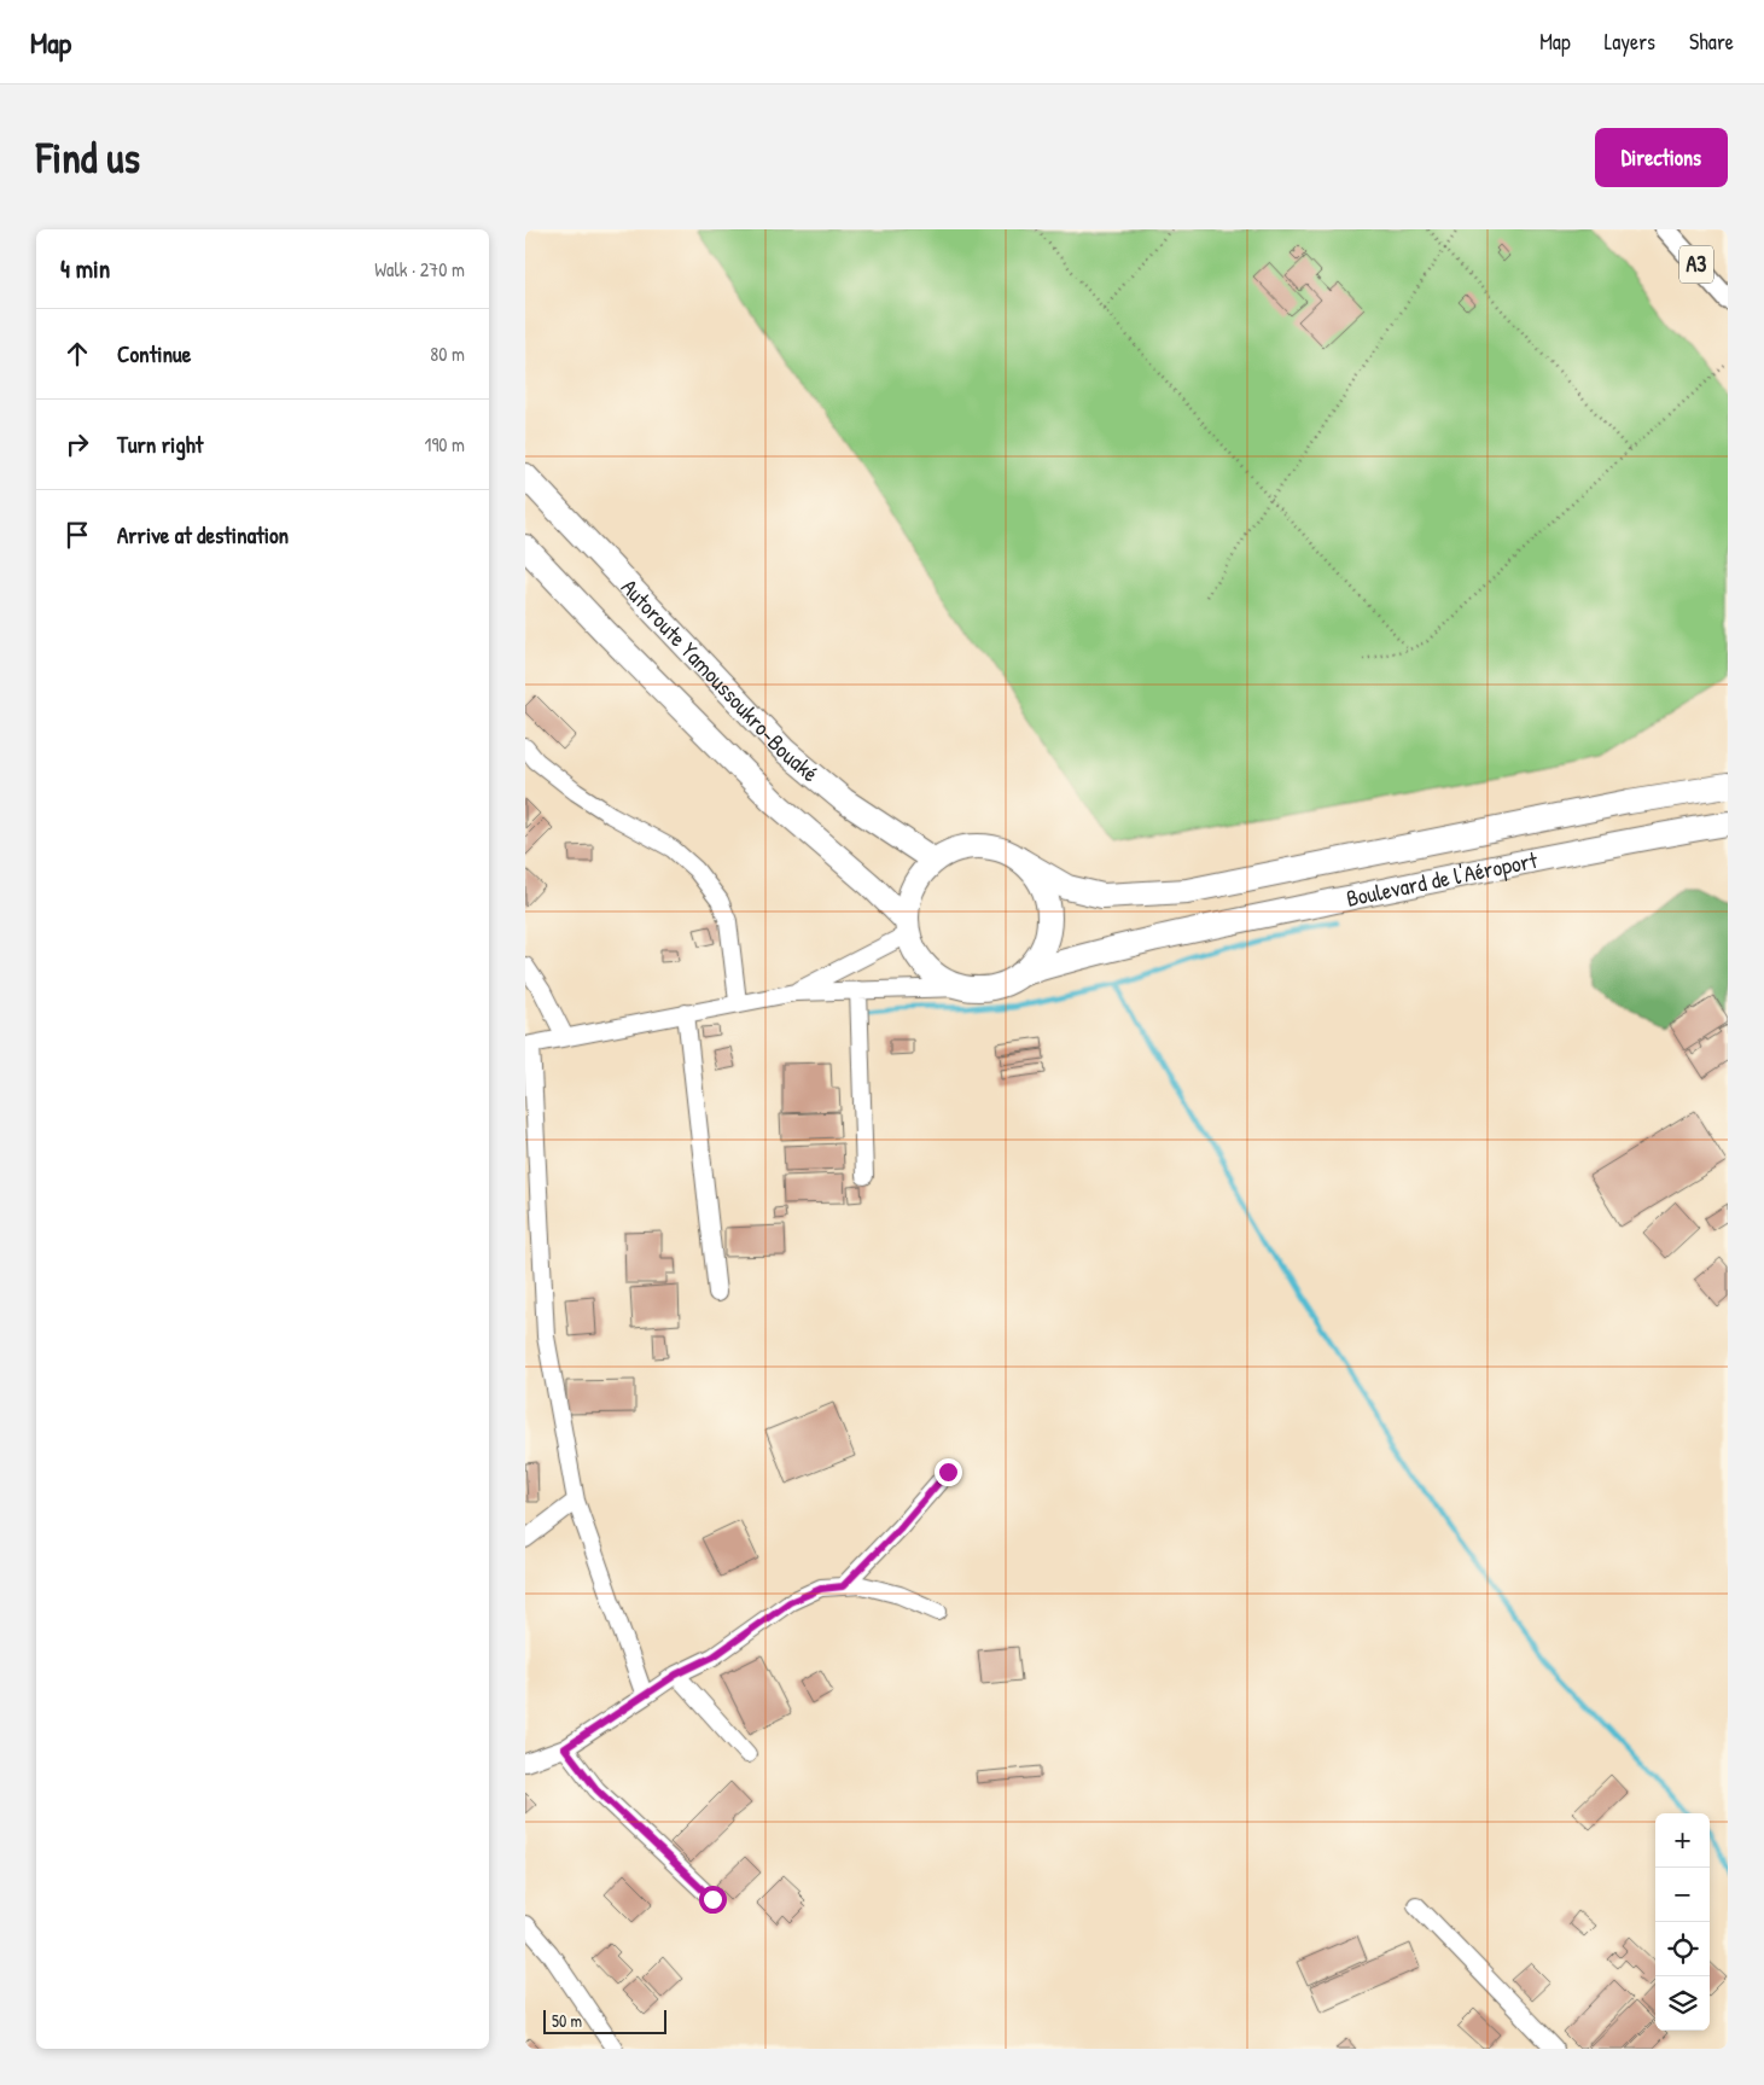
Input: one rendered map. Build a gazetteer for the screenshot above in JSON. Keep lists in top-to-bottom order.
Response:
{
  "streets": {
    "highway": ["Autoroute Yamoussoukro-Bouaké", "Boulevard de l'Aéroport"],
    "main road": ["A3"]
  },
  "crossings": [
    ["Autoroute Yamoussoukro-Bouaké", "Boulevard de l'Aéroport"]
  ],
  "scale_bar": "50 m",
  "page": {
    "header": "Map",
    "nav": ["Map", "Layers", "Share"],
    "buttons": "Directions",
    "title": "Find us",
    "heading": ["4 min", "Walk · 270 m"],
    "list": [
      ["Continue", "80 m"],
      ["Turn right", "190 m"],
      "Arrive at destination"
    ],
    "map_buttons": ["+", "−"],
    "scale": "50 m"
  }
}
